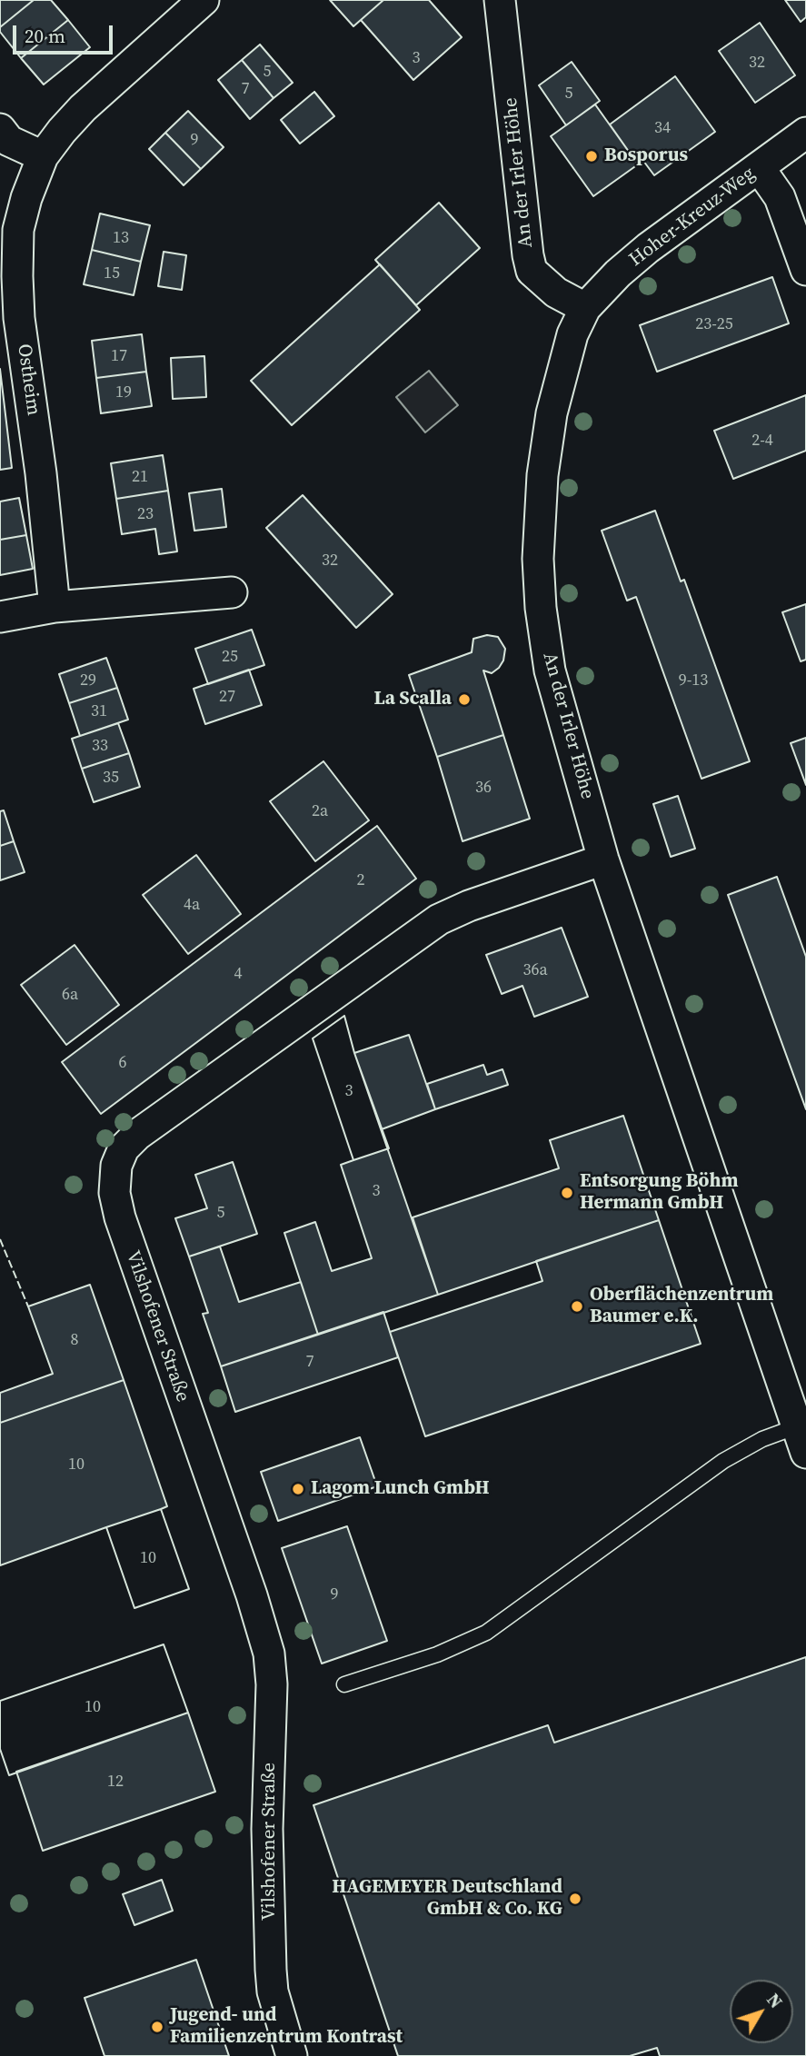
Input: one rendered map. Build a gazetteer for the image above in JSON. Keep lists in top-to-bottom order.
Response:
{
  "streets": {
    "street": [
      "An der Irler Höhe",
      "Hoher-Kreuz-Weg",
      "Ostheim",
      "Vilshofener Straße"
    ]
  },
  "crossings": [
    ["An der Irler Höhe", "Hoher-Kreuz-Weg"],
    ["An der Irler Höhe", "Vilshofener Straße"]
  ],
  "places": [
    "Bosporus",
    "La Scalla",
    "Entsorgung Böhm Hermann GmbH",
    "Oberflächenzentrum Baumer e.K.",
    "Lagom Lunch GmbH",
    "HAGEMEYER Deutschland GmbH & Co. KG",
    "Jugend- und Familienzentrum Kontrast"
  ],
  "house_numbers": [
    "3",
    "32",
    "5",
    "7",
    "5",
    "34",
    "9",
    "13",
    "15",
    "23-25",
    "17",
    "19",
    "2-4",
    "21",
    "23",
    "32",
    "25",
    "29",
    "9-13",
    "27",
    "31",
    "33",
    "35",
    "36",
    "2a",
    "2",
    "4a",
    "36a",
    "4",
    "6a",
    "6",
    "3",
    "3",
    "5",
    "8",
    "7",
    "10",
    "10",
    "9",
    "10",
    "12"
  ],
  "scale_bar": "20 m",
  "north": "top right"
}
